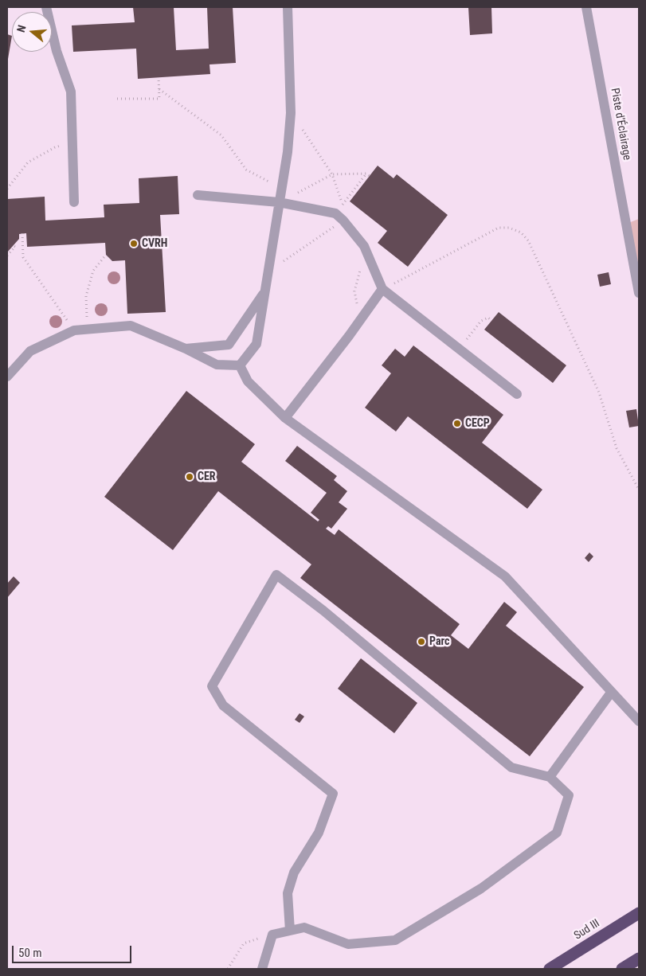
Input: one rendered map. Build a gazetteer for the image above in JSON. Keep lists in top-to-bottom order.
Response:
{
  "streets": {
    "highway": ["Sud III"],
    "lane": ["Piste d’Éclairage"]
  },
  "places": [
    "CVRH",
    "CECP",
    "CER",
    "Parc"
  ],
  "scale_bar": "50 m",
  "north": "left"
}
